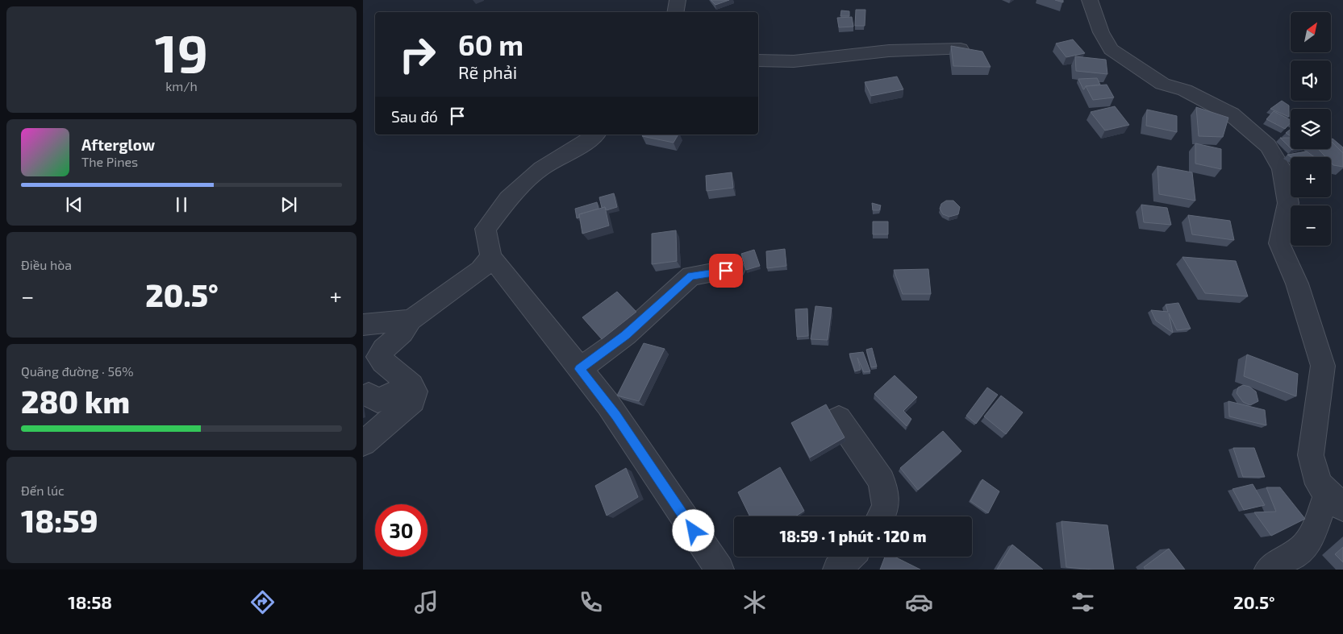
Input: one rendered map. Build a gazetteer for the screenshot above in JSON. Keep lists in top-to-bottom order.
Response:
{
  "north": "top right",
  "page": {
    "tile": [
      ["19", "km/h"],
      "Điều hòa",
      ["Quãng đường · 56%", "280 km"],
      ["Đến lúc", "18:59"]
    ],
    "map_buttons": ["+", "−"],
    "turn": ["60 m", "Rẽ phải"],
    "then": "Sau đó",
    "song": ["Afterglow", "The Pines"],
    "heat": ["−", "20.5°", "+"],
    "limit": "30",
    "trip": "18:59 · 1 phút · 120 m",
    "tabs": ["18:58", "20.5°"]
  }
}
